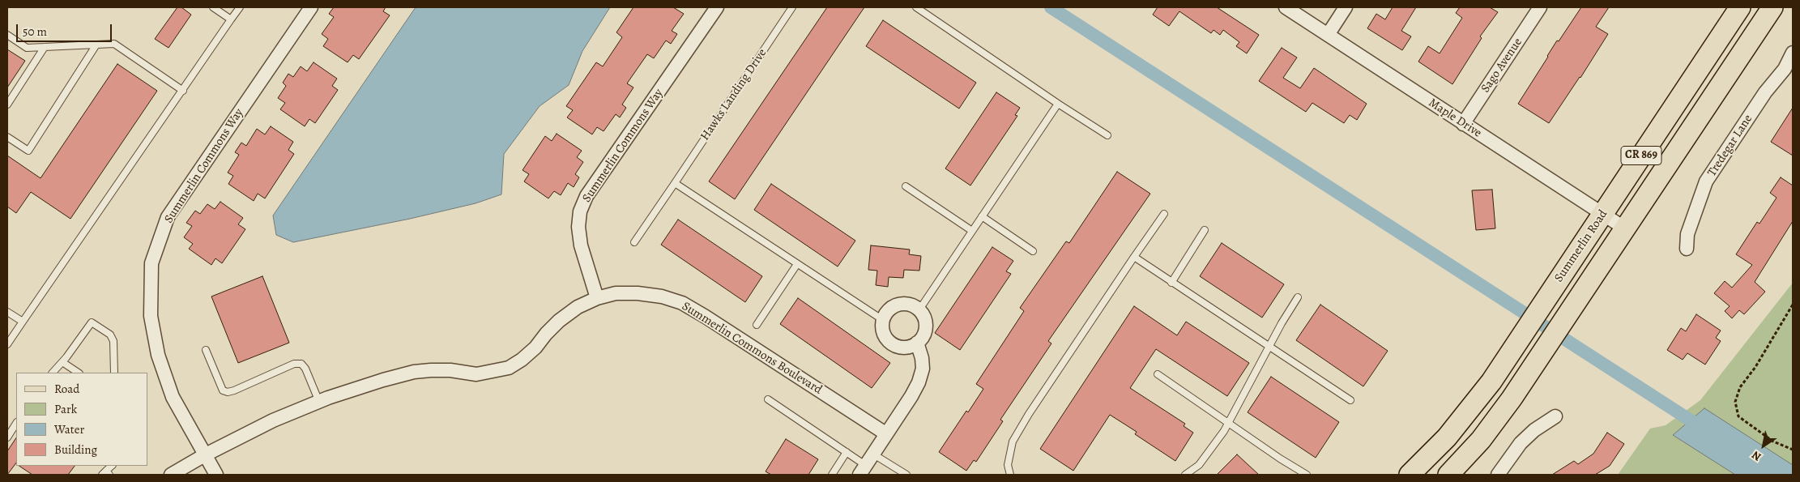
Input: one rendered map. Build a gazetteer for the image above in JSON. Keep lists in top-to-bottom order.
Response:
{
  "streets": {
    "main road": ["CR 869", "Summerlin Road"],
    "street": [
      "Sago Avenue",
      "Maple Drive",
      "Summerlin Commons Way",
      "Tredegar Lane",
      "Summerlin Commons Boulevard"
    ],
    "lane": ["Hawks Landing Drive"]
  },
  "crossings": [
    ["Sago Avenue", "Maple Drive"],
    ["Maple Drive", "CR 869"],
    ["Maple Drive", "Summerlin Road"],
    ["Summerlin Commons Way", "Summerlin Commons Boulevard"]
  ],
  "legend": [
    "Road",
    "Park",
    "Water",
    "Building"
  ],
  "scale_bar": "50 m",
  "north": "bottom left"
}
